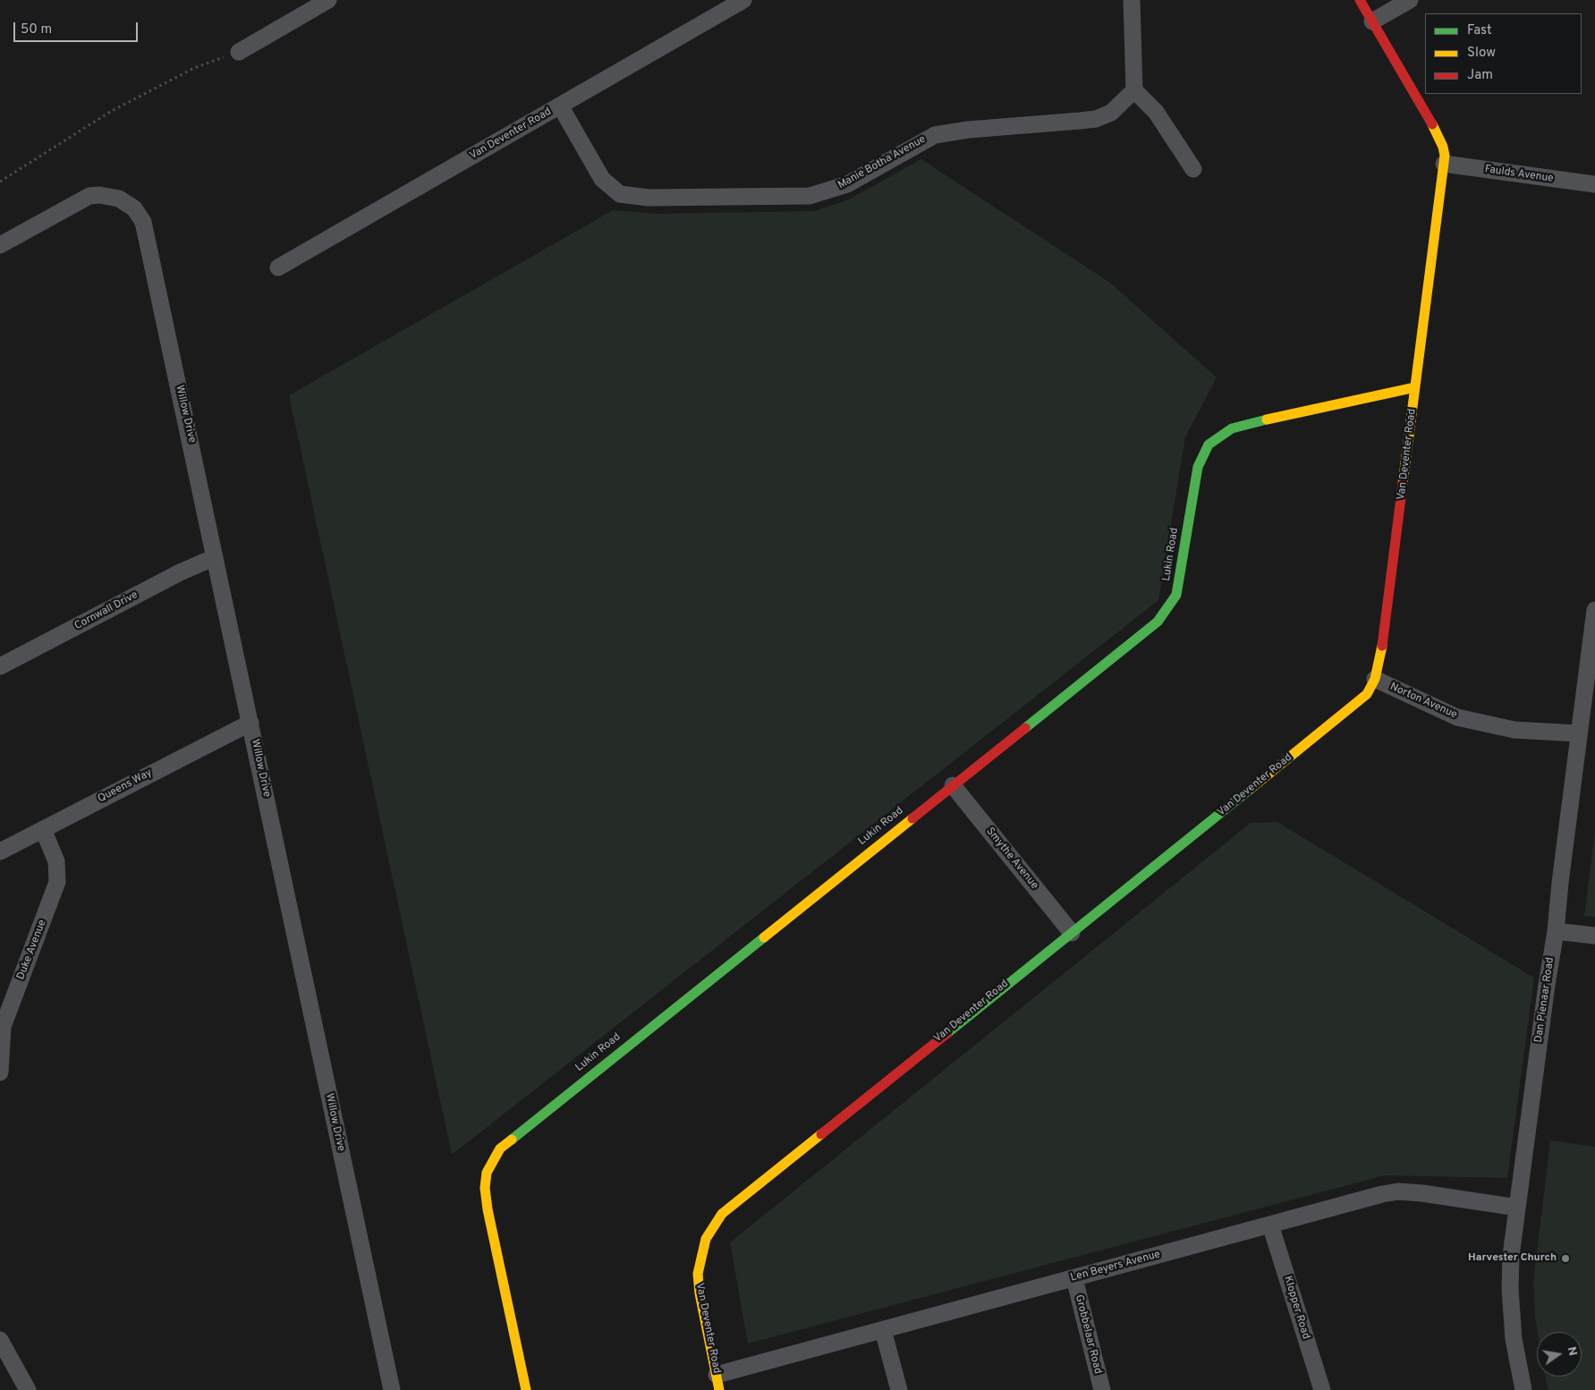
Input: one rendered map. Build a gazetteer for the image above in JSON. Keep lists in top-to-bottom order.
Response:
{
  "streets": {
    "street": [
      "Van Deventer Road",
      "Manie Botha Avenue",
      "Faulds Avenue",
      "Willow Drive",
      "Lukin Road",
      "Cornwall Drive",
      "Norton Avenue",
      "Queens Way",
      "Smythe Avenue",
      "Duke Avenue",
      "Dan Pienaar Road",
      "Len Beyers Avenue",
      "Klopper Road",
      "Grobbelaar Road"
    ]
  },
  "crossings": [
    ["Van Deventer Road", "Manie Botha Avenue"],
    ["Van Deventer Road", "Faulds Avenue"],
    ["Van Deventer Road", "Lukin Road"],
    ["Van Deventer Road", "Norton Avenue"],
    ["Van Deventer Road", "Smythe Avenue"],
    ["Van Deventer Road", "Len Beyers Avenue"],
    ["Willow Drive", "Cornwall Drive"],
    ["Willow Drive", "Queens Way"],
    ["Lukin Road", "Smythe Avenue"],
    ["Norton Avenue", "Dan Pienaar Road"],
    ["Queens Way", "Duke Avenue"],
    ["Dan Pienaar Road", "Len Beyers Avenue"],
    ["Len Beyers Avenue", "Klopper Road"],
    ["Len Beyers Avenue", "Grobbelaar Road"]
  ],
  "places": ["Harvester Church"],
  "legend": ["Fast", "Slow", "Jam"],
  "scale_bar": "50 m",
  "north": "right"
}
